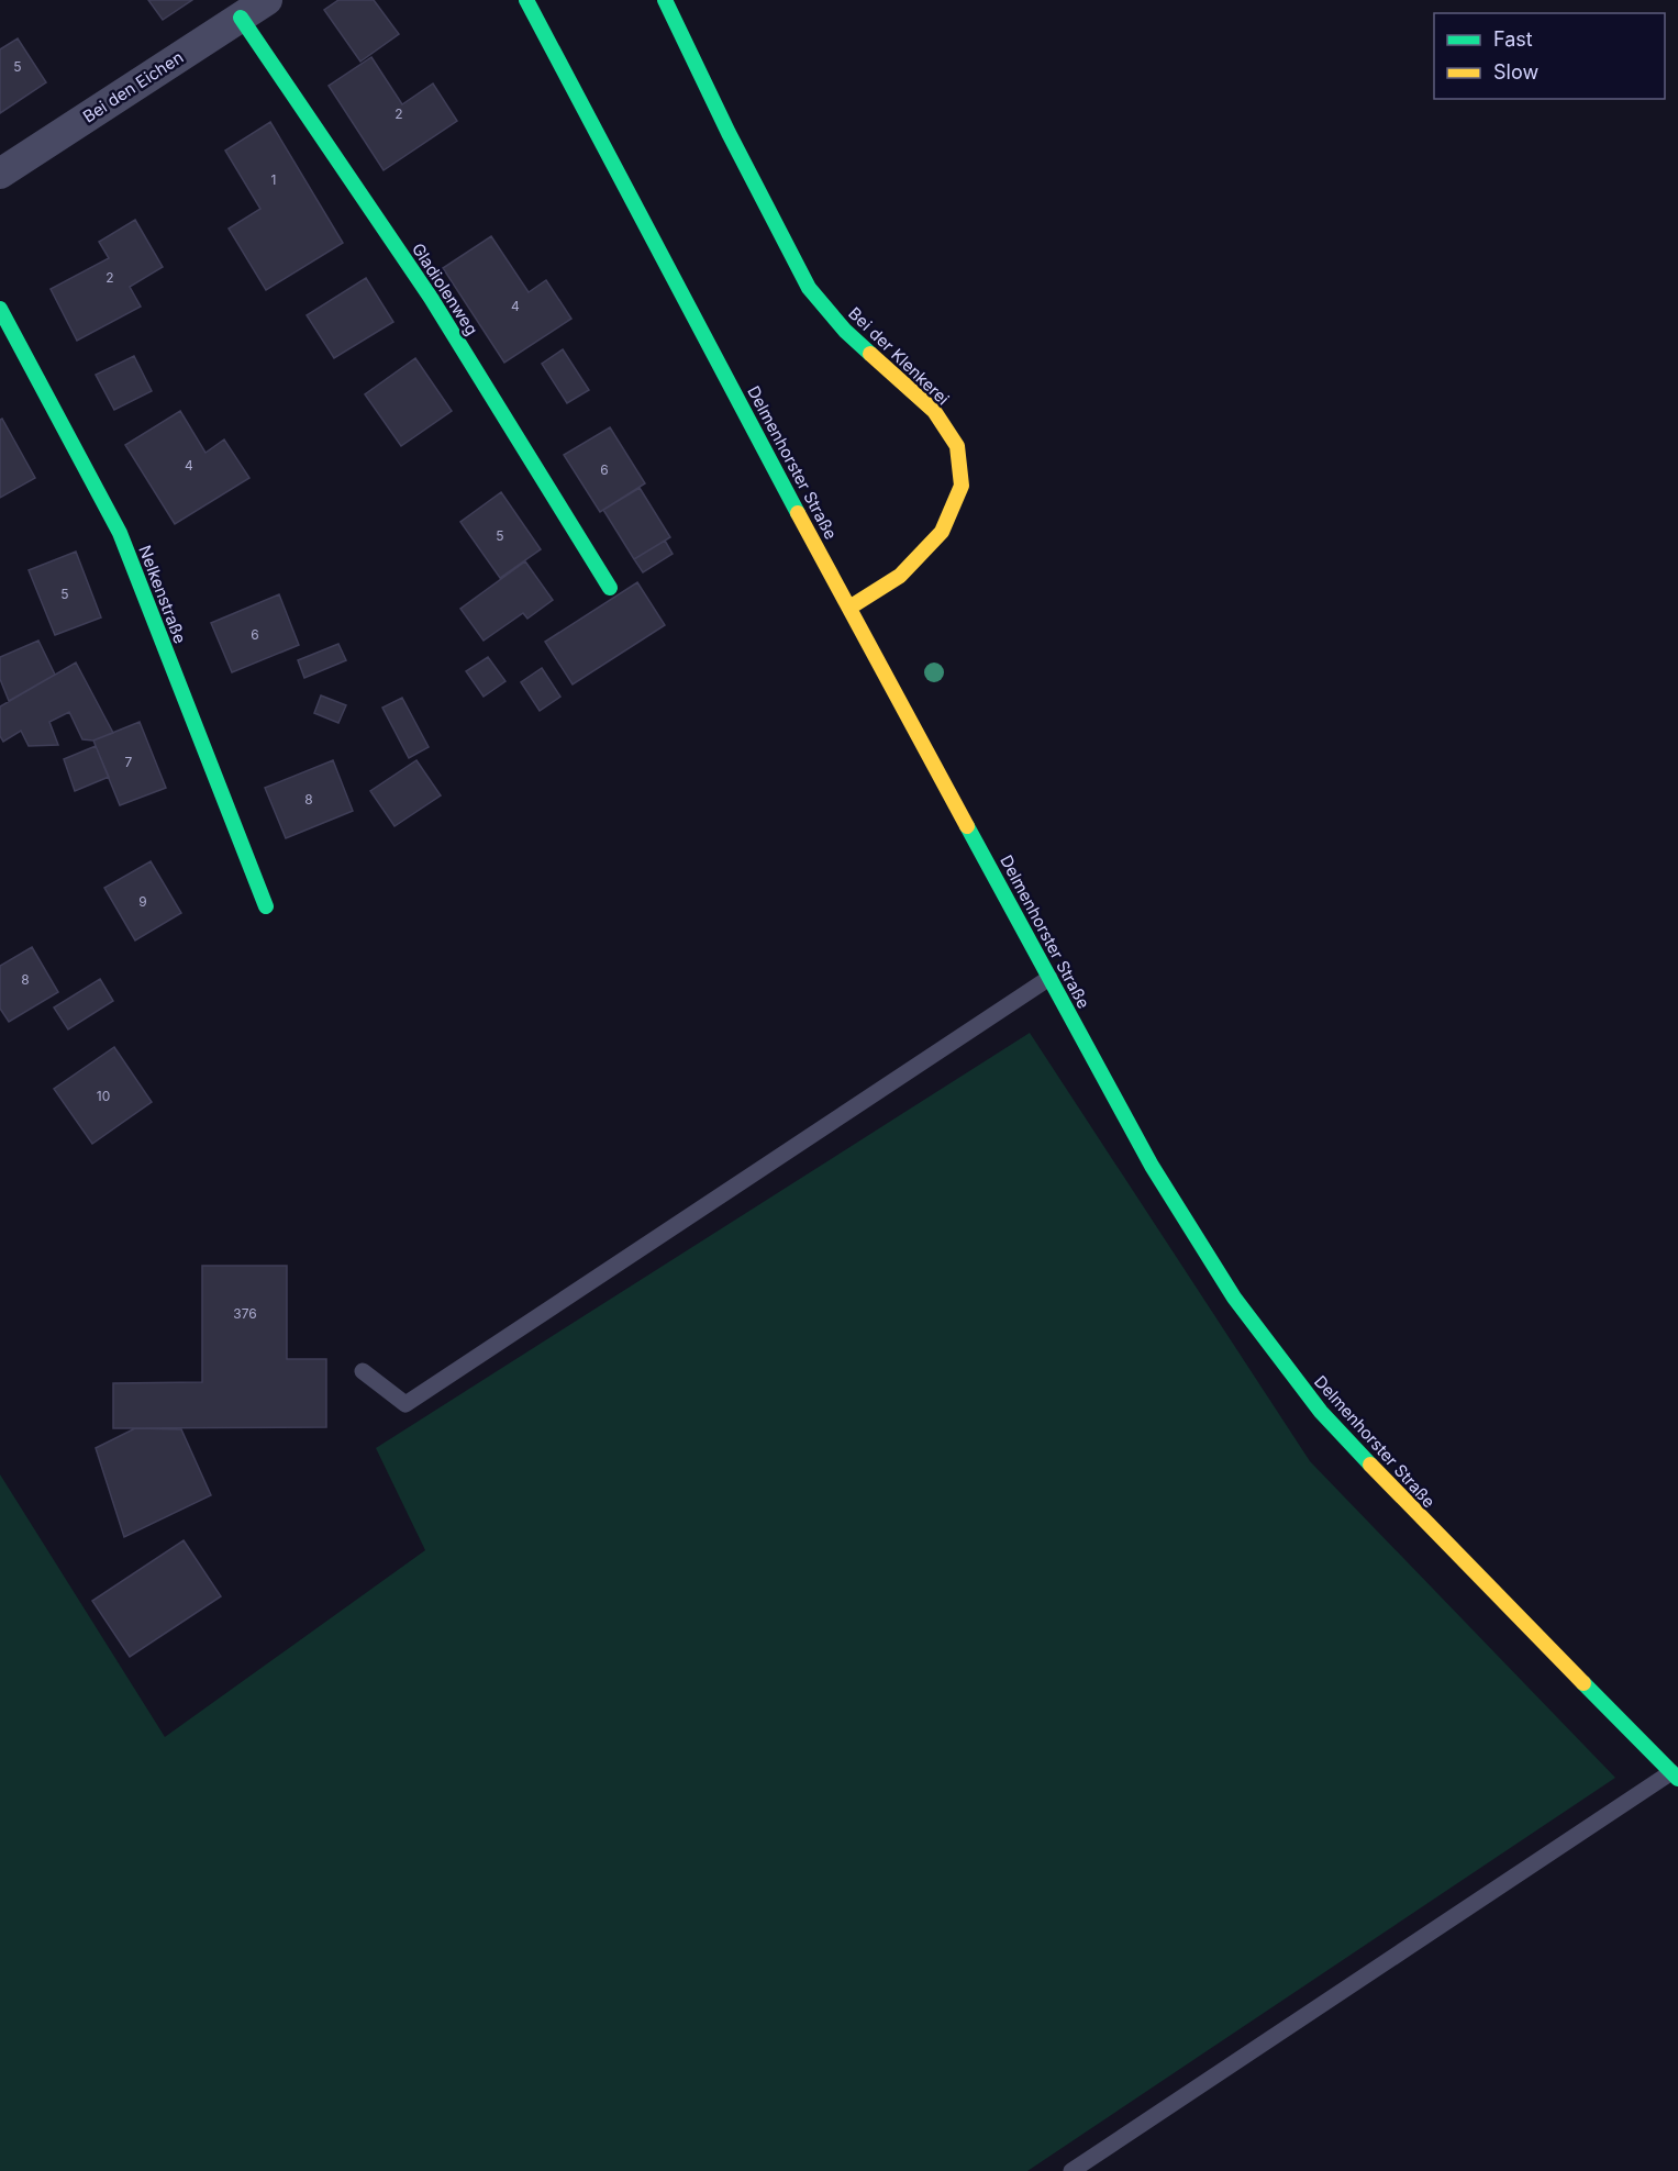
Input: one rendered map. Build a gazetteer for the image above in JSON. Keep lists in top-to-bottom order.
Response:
{
  "streets": {
    "street": [
      "Bei den Eichen",
      "Gladiolenweg",
      "Bei der Klenkerei",
      "Delmenhorster Straße",
      "Nelkenstraße"
    ]
  },
  "crossings": [
    ["Bei den Eichen", "Gladiolenweg"],
    ["Bei der Klenkerei", "Delmenhorster Straße"]
  ],
  "house_numbers": [
    "5",
    "2",
    "1",
    "2",
    "4",
    "4",
    "6",
    "5",
    "5",
    "6",
    "7",
    "8",
    "9",
    "8",
    "10",
    "376"
  ],
  "legend": ["Fast", "Slow"]
}
